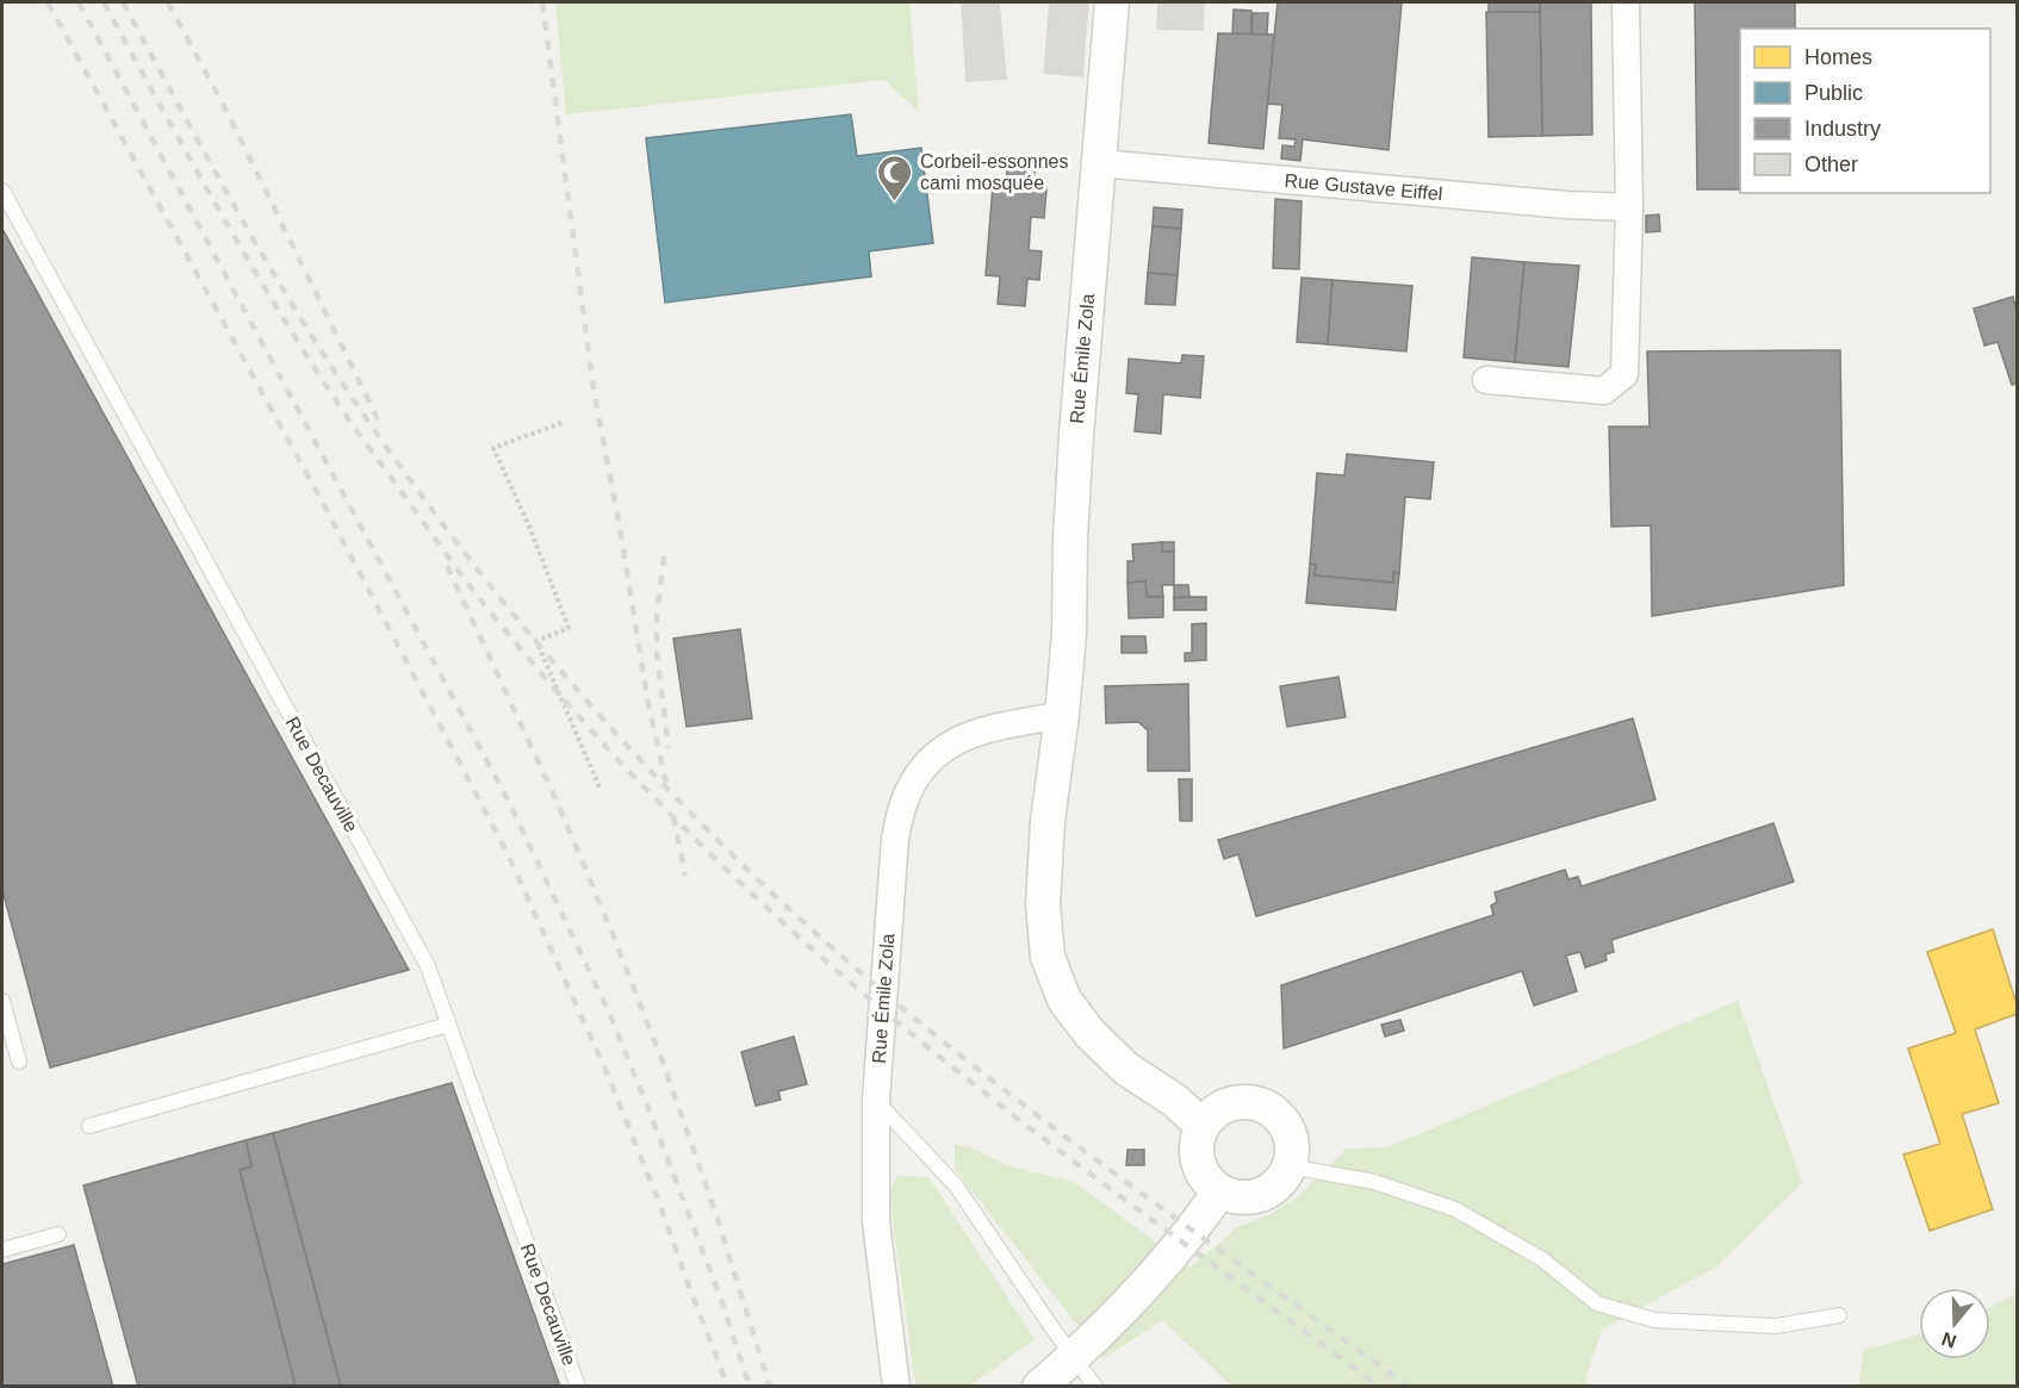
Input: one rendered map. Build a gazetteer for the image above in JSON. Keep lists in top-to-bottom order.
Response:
{
  "streets": {
    "street": ["Rue Gustave Eiffel", "Rue Émile Zola"],
    "lane": ["Rue Decauville"]
  },
  "crossings": [
    ["Rue Gustave Eiffel", "Rue Émile Zola"]
  ],
  "places": {
    "mosque": ["Corbeil-essonnes cami mosquée"]
  },
  "legend": [
    "Homes",
    "Public",
    "Industry",
    "Other"
  ],
  "north": "bottom"
}
